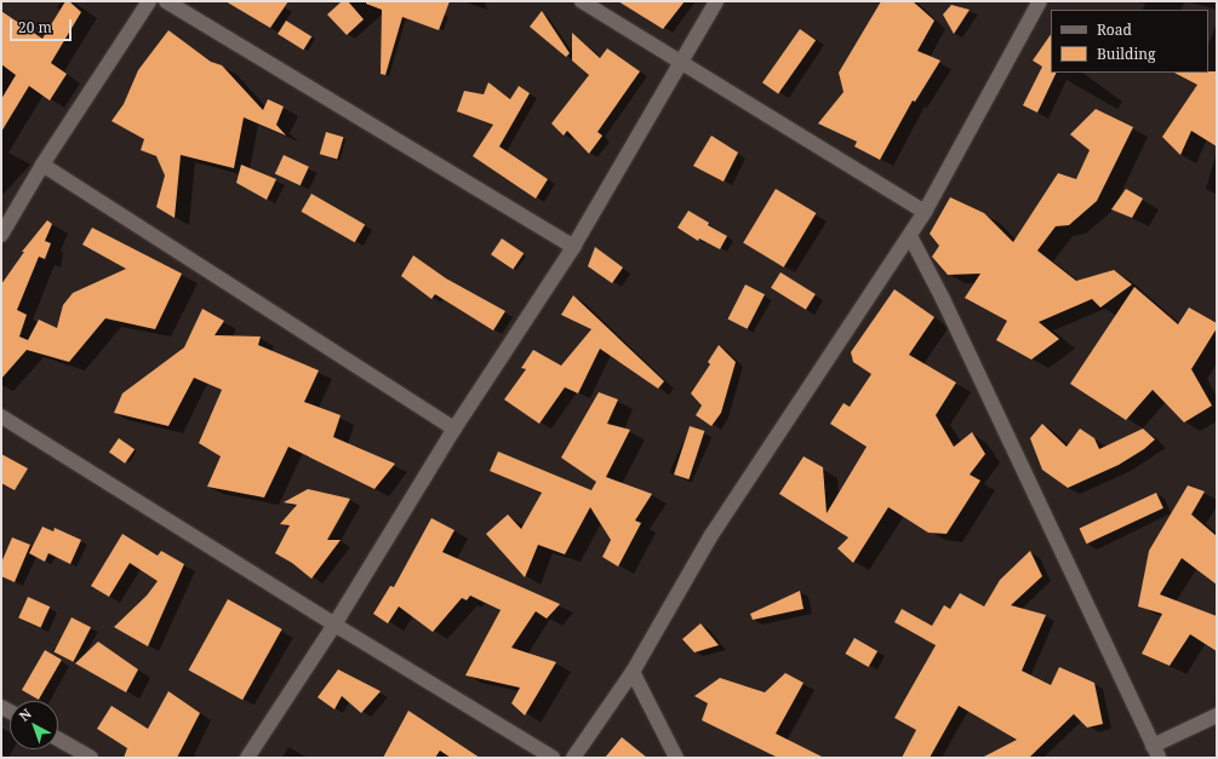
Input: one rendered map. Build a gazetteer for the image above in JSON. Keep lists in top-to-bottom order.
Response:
{
  "legend": ["Road", "Building"],
  "scale_bar": "20 m",
  "north": "top left"
}
